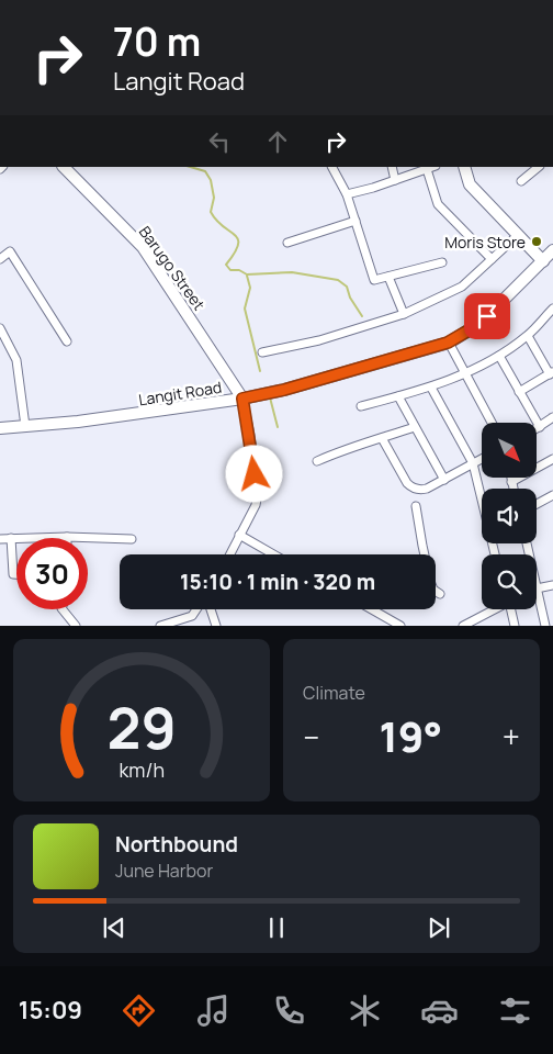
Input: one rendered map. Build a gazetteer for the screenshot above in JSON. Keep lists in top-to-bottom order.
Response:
{
  "streets": {
    "main road": ["Barugo Street", "Langit Road"]
  },
  "crossings": [
    ["Barugo Street", "Langit Road"]
  ],
  "places": ["Moris Store"],
  "north": "bottom right",
  "page": {
    "turn": ["70 m", "Langit Road"],
    "limit": "30",
    "trip": "15:10 · 1 min · 320 m",
    "tile": "Climate",
    "heat": ["−", "19°", "+"],
    "song": ["Northbound", "June Harbor"],
    "tabs": "15:09",
    "gauge": ["29", "km/h"]
  }
}
